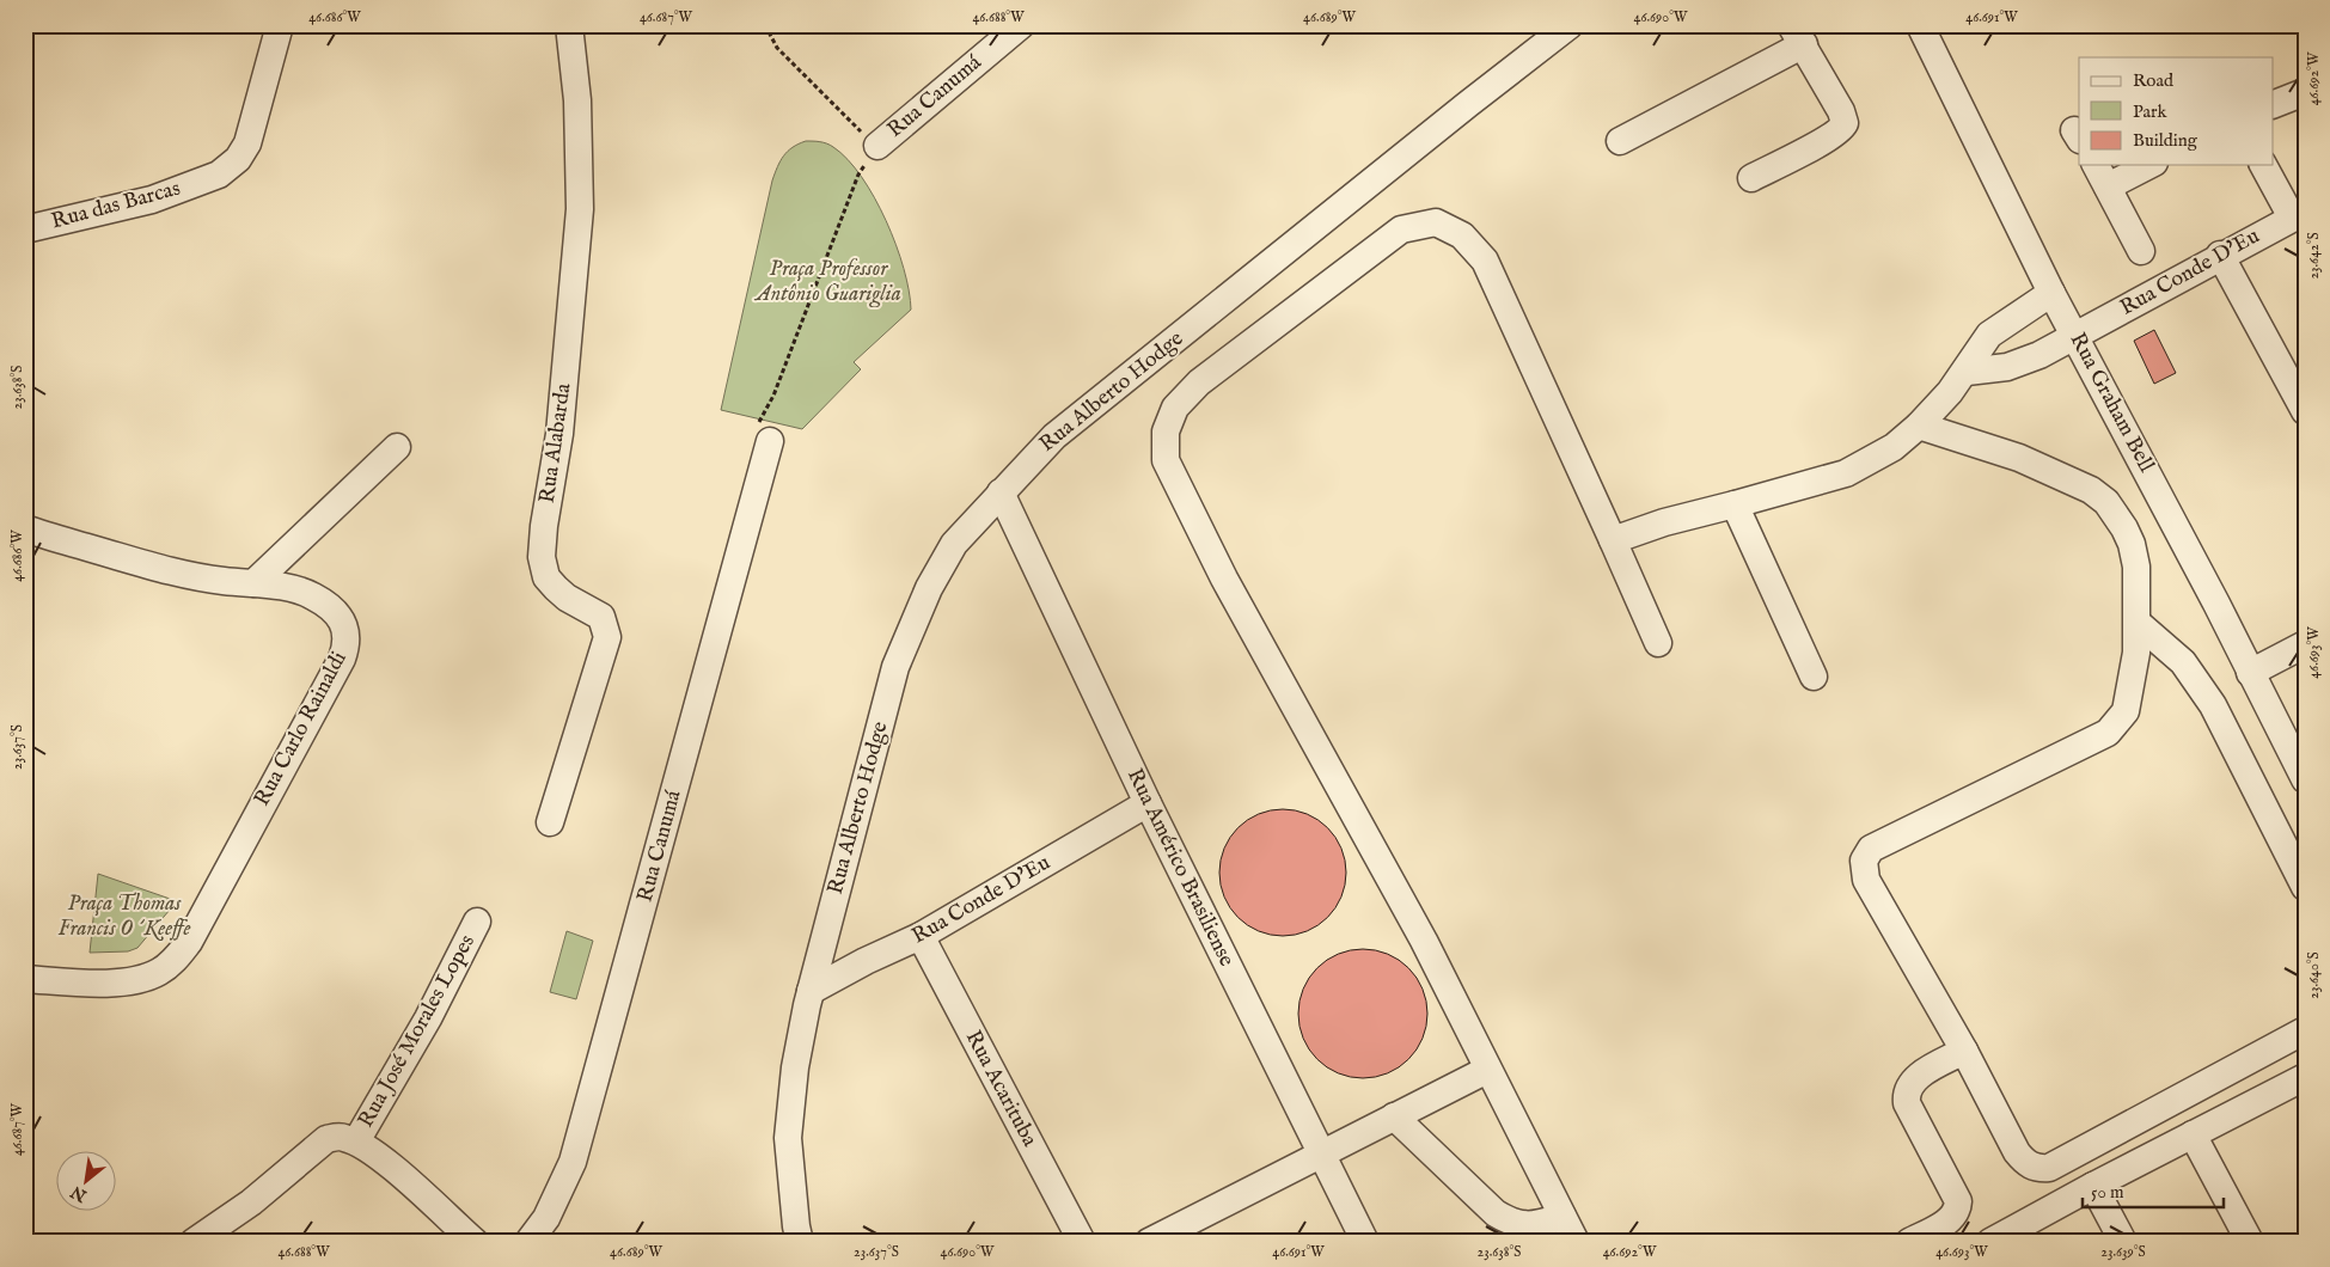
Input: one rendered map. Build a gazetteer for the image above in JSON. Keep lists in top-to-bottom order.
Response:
{
  "streets": {
    "street": [
      "Rua Canumá",
      "Rua das Barcas",
      "Rua Conde D'Eu",
      "Rua Alberto Hodge",
      "Rua Graham Bell",
      "Rua Alabarda",
      "Rua Carlo Rainaldi",
      "Rua Américo Brasiliense",
      "Rua José Morales Lopes",
      "Rua Acarituba"
    ]
  },
  "crossings": [
    ["Rua Conde D'Eu", "Rua Alberto Hodge"],
    ["Rua Conde D'Eu", "Rua Graham Bell"],
    ["Rua Conde D'Eu", "Rua Américo Brasiliense"],
    ["Rua Conde D'Eu", "Rua Acarituba"],
    ["Rua Alberto Hodge", "Rua Américo Brasiliense"]
  ],
  "parks": ["Praça Professor Antônio Guariglia", "Praça Thomas Francis O´Keeffe"],
  "legend": ["Road", "Park", "Building"],
  "scale_bar": "50 m",
  "north": "bottom left",
  "coordinates": [
    "46.686°W",
    "46.687°W",
    "46.688°W",
    "46.689°W",
    "46.690°W",
    "46.691°W",
    "46.692°W",
    "23.642°S",
    "23.638°S",
    "46.693°W",
    "23.637°S",
    "23.640°S",
    "23.639°S"
  ]
}
